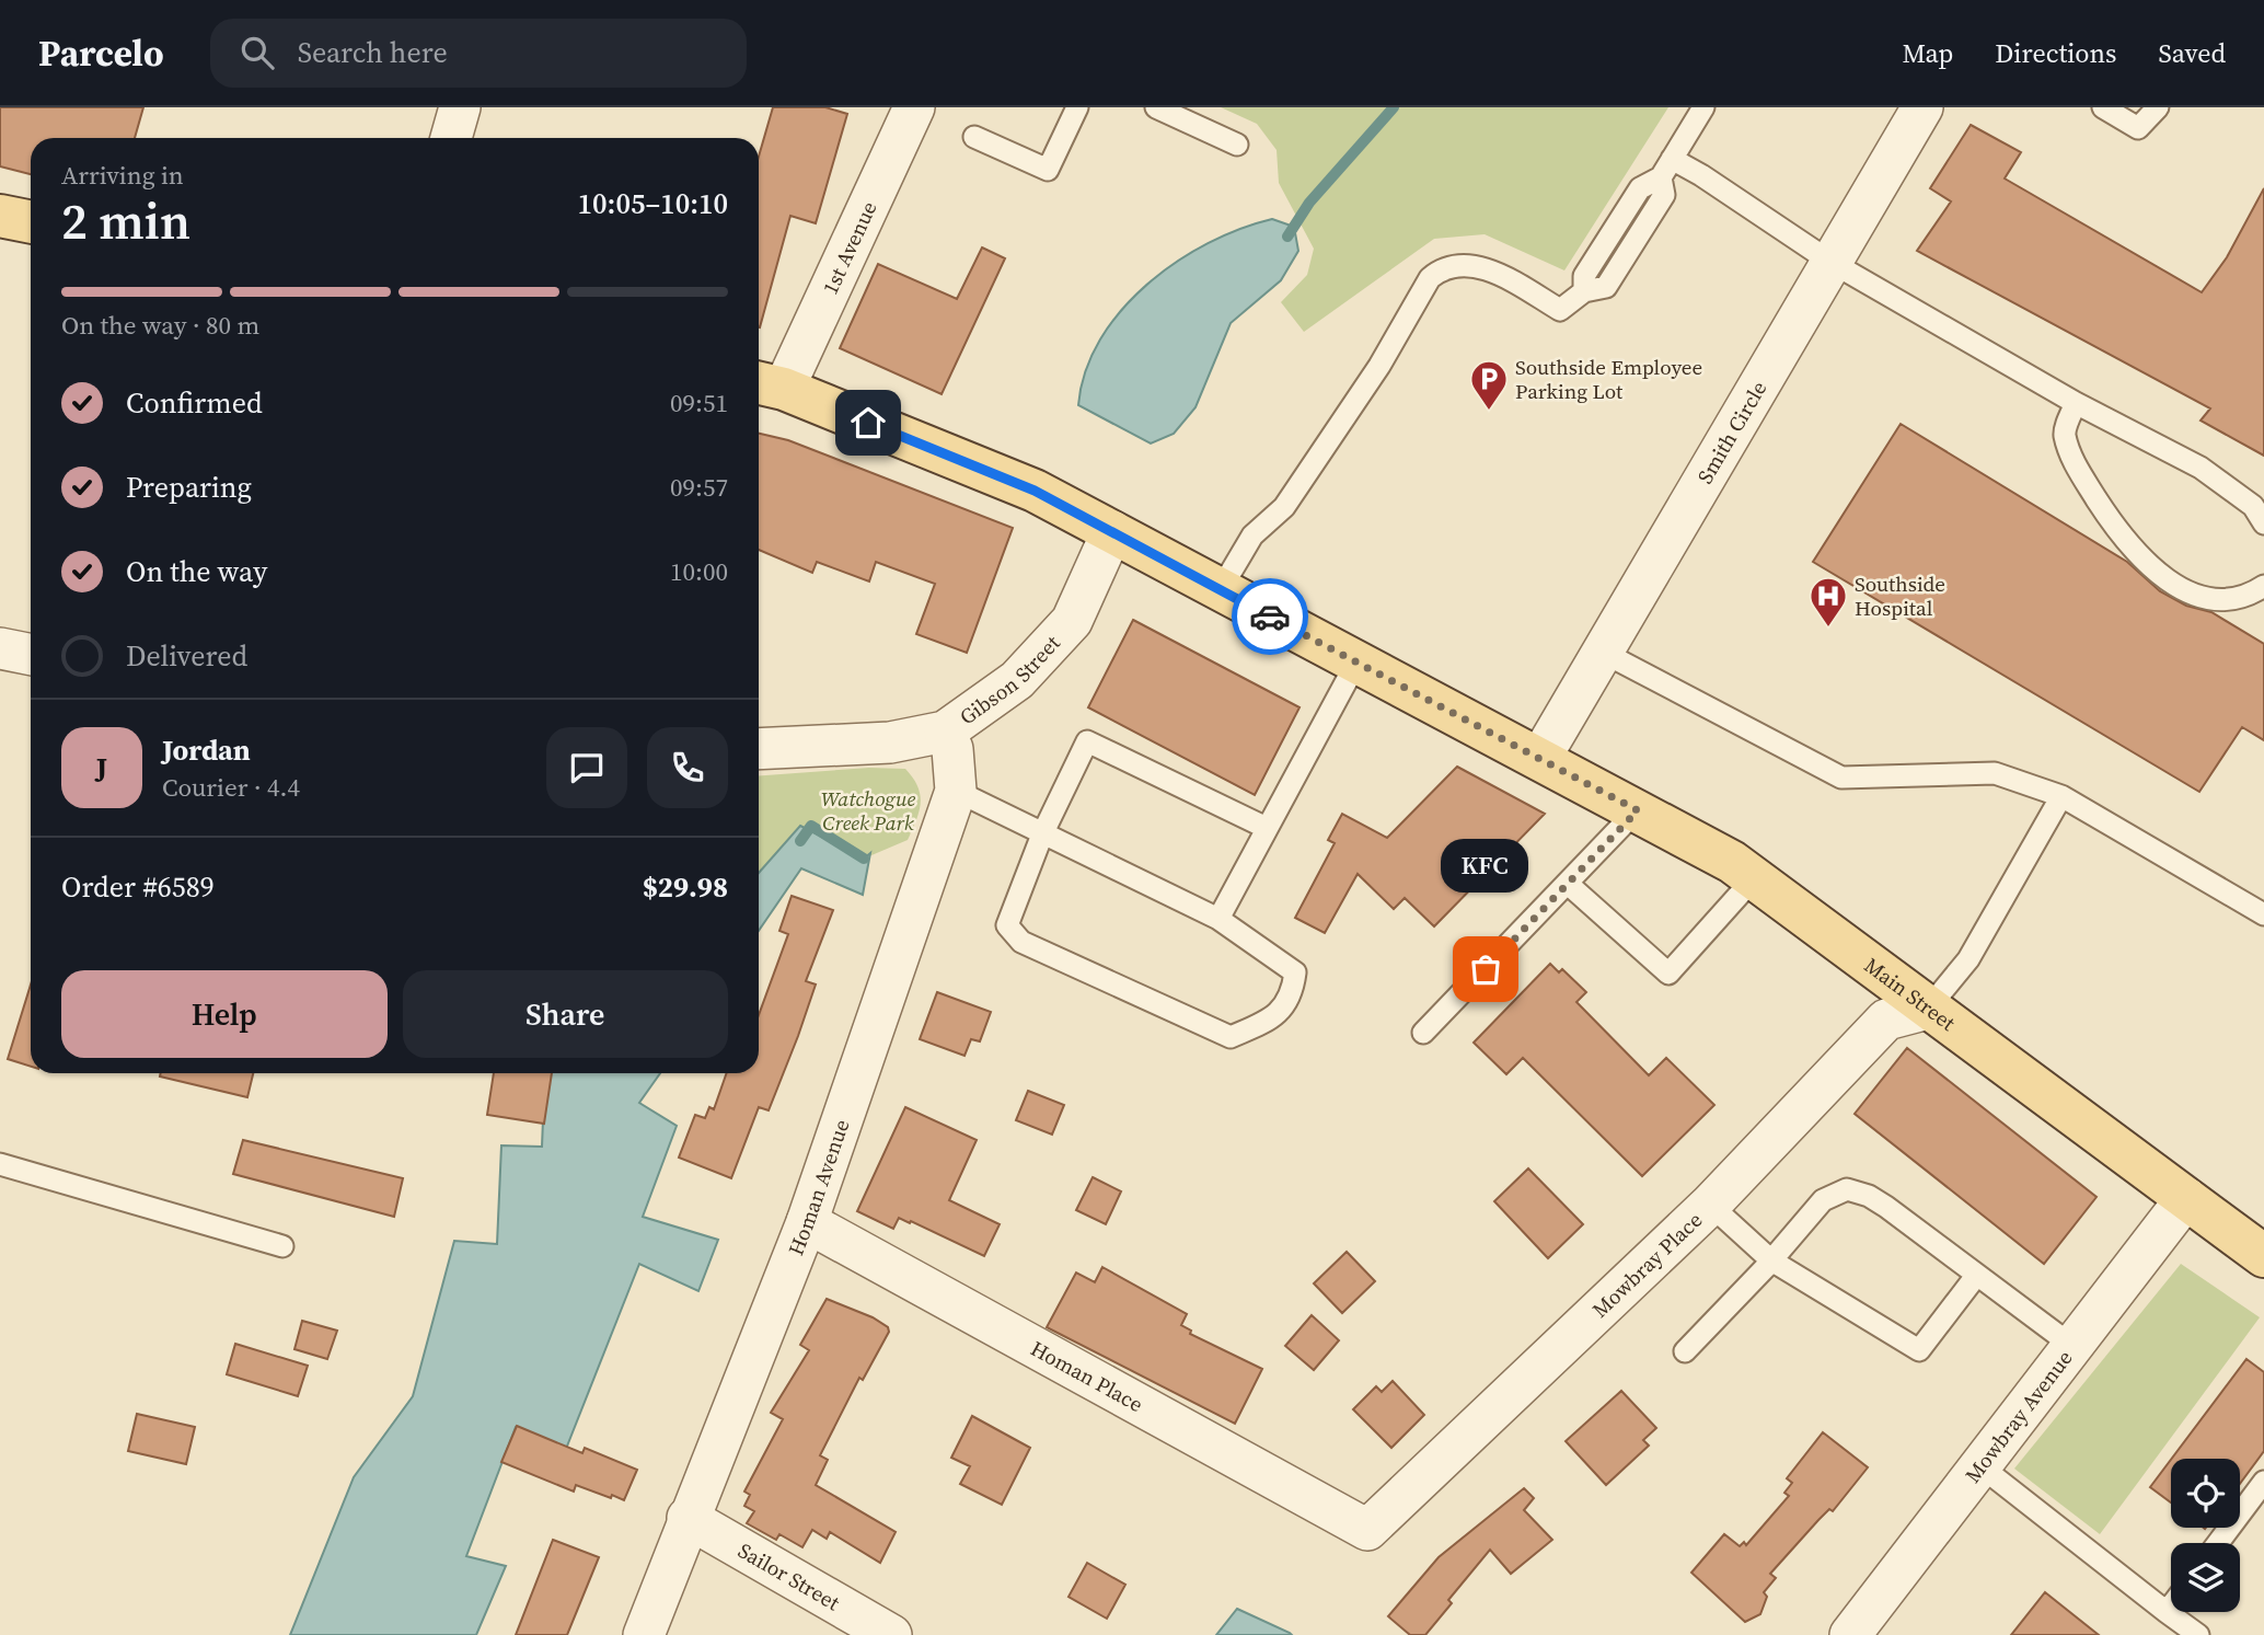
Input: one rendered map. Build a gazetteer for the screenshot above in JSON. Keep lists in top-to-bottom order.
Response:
{
  "streets": {
    "main road": ["Main Street"],
    "street": [
      "1st Avenue",
      "Smith Circle",
      "Gibson Street",
      "Homan Avenue",
      "Mowbray Place",
      "Homan Place",
      "Mowbray Avenue",
      "Sailor Street"
    ]
  },
  "crossings": [
    ["1st Avenue", "Main Street"],
    ["Smith Circle", "Main Street"],
    ["Gibson Street", "Main Street"],
    ["Gibson Street", "Homan Avenue"],
    ["Main Street", "Mowbray Place"],
    ["Main Street", "Mowbray Avenue"],
    ["Homan Avenue", "Homan Place"],
    ["Homan Avenue", "Sailor Street"],
    ["Mowbray Place", "Homan Place"]
  ],
  "parks": ["Watchogue Creek Park"],
  "places": {
    "parking": ["Southside Employee Parking Lot"],
    "hospital": ["Southside Hospital"],
    "other": ["KFC"]
  },
  "page": {
    "header": "Parcelo",
    "search": "Search here",
    "nav": ["Map", "Directions", "Saved"],
    "heading": ["2 min", "Arriving in", "10:05–10:10"],
    "panel": [
      "Jordan",
      "Courier · 4.4",
      "Order #6589",
      "$29.98"
    ],
    "bar": "On the way · 80 m",
    "list": [
      ["Confirmed", "09:51"],
      ["Preparing", "09:57"],
      ["On the way", "10:00"],
      "Delivered"
    ],
    "round": "J",
    "bubble": "KFC",
    "buttons": ["Help", "Share"]
  }
}
